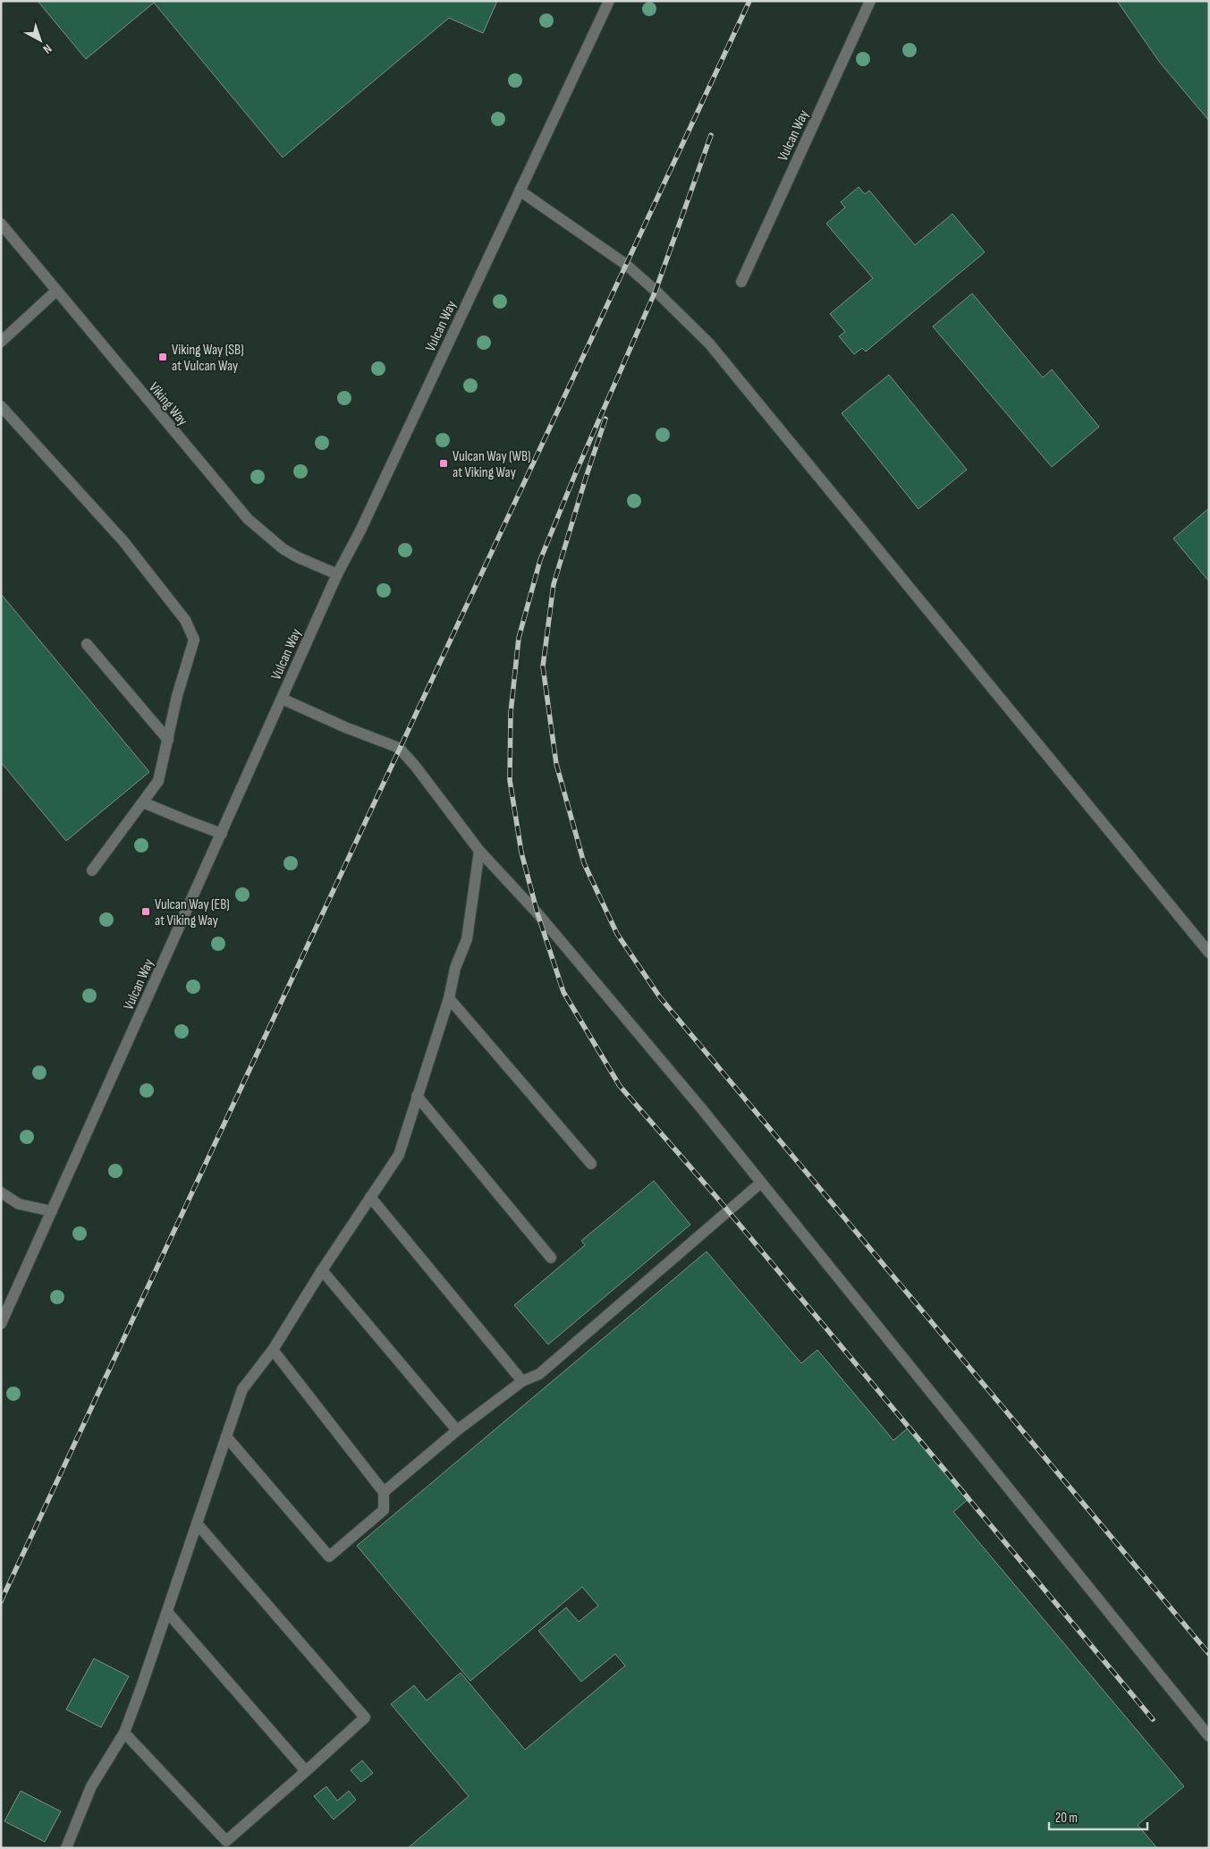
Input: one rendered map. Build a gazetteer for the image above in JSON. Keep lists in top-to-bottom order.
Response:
{
  "streets": {
    "street": ["Vulcan Way", "Viking Way"]
  },
  "crossings": [
    ["Vulcan Way", "Viking Way"]
  ],
  "places": {
    "transit": ["Viking Way (SB) at Vulcan Way", "Vulcan Way (WB) at Viking Way", "Vulcan Way (EB) at Viking Way"]
  },
  "scale_bar": "20 m",
  "north": "bottom right"
}
